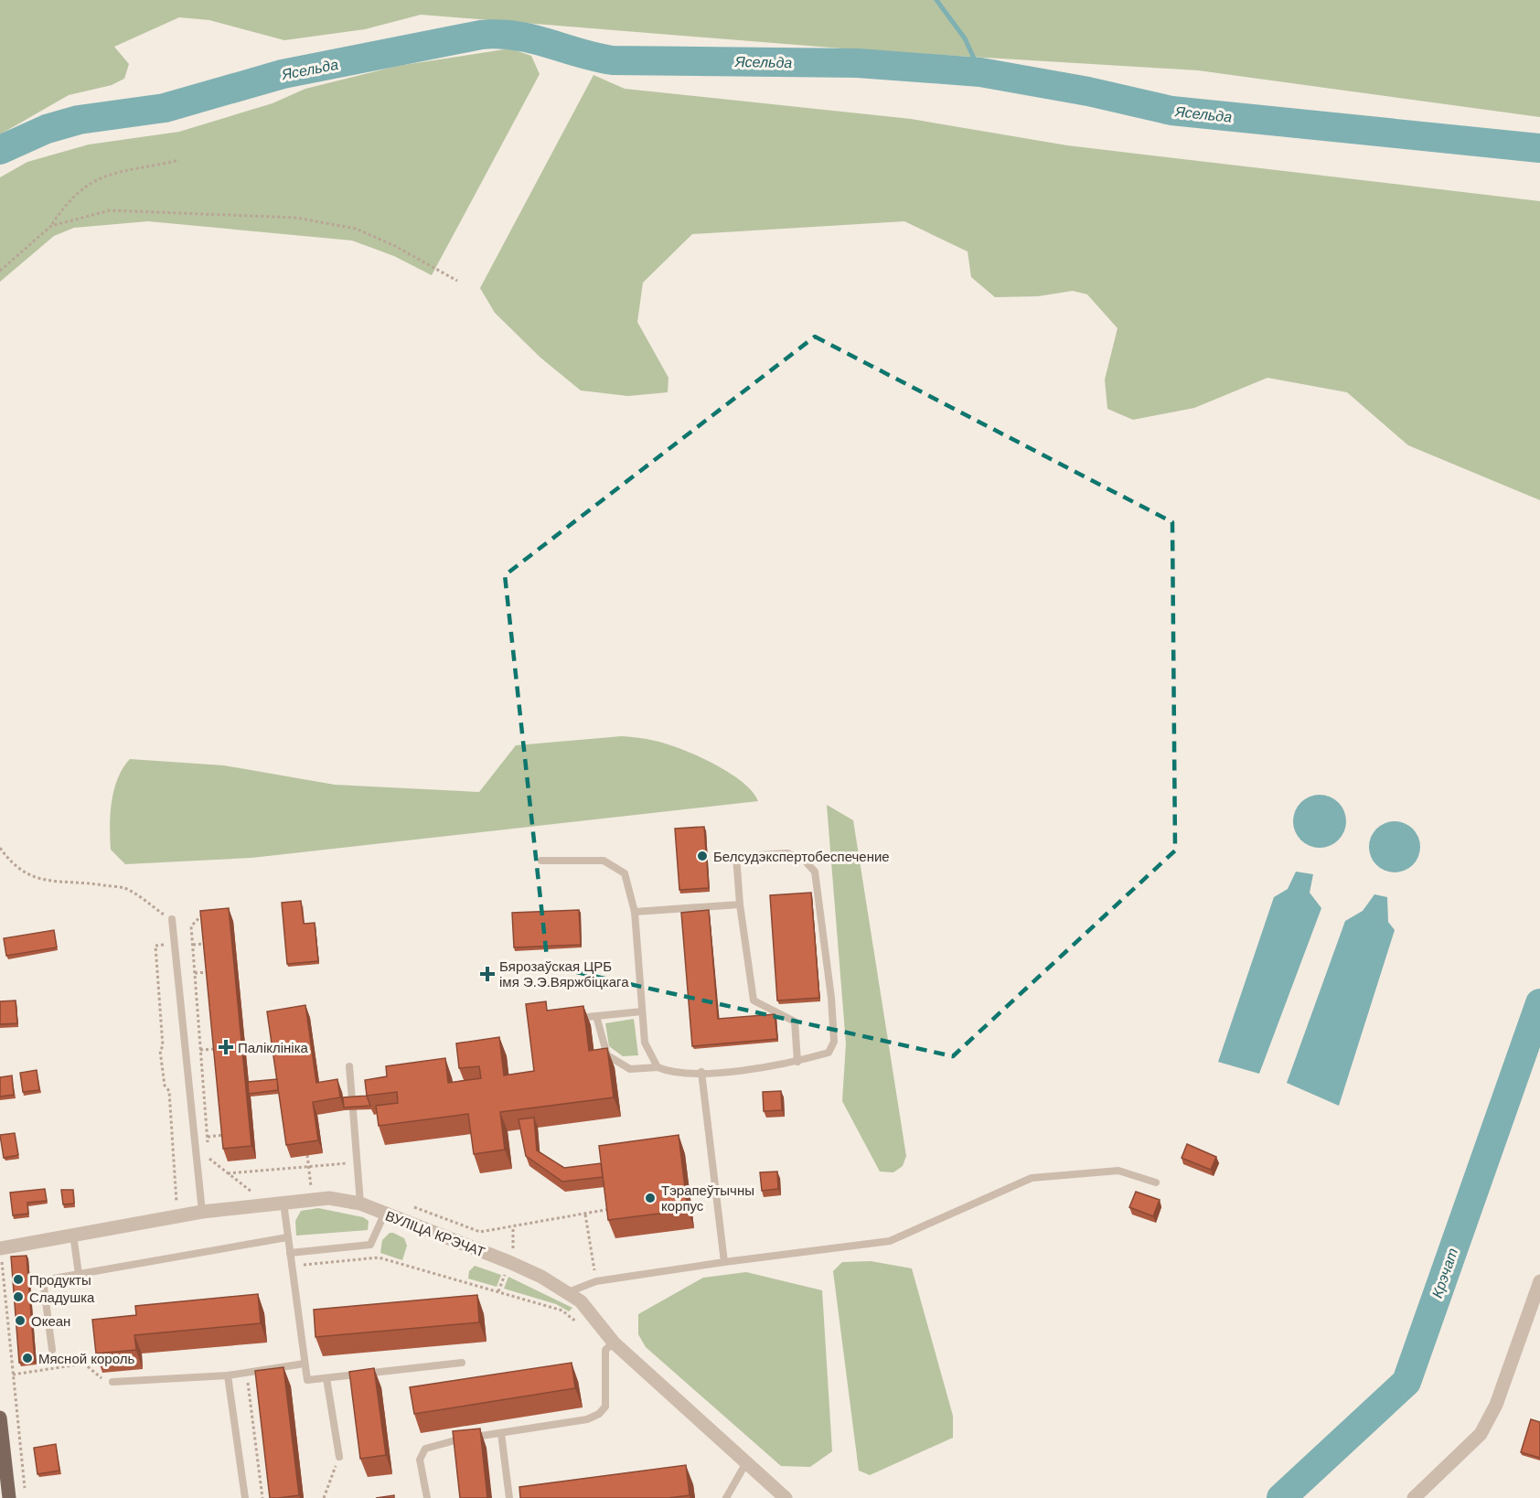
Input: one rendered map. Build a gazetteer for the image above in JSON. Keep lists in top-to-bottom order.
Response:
{
  "streets": {
    "street": ["ВУЛІЦА КРЭЧАТ"]
  },
  "water": ["Ясельда", "Крэчат"],
  "places": {
    "other": [
      "Белсудэкспертобеспечение",
      "Тэрапеўтычны корпус",
      "Продукты",
      "Сладушка",
      "Океан",
      "Мясной король"
    ],
    "health": ["Бярозаўская ЦРБ імя Э.Э.Вяржбіцкага", "Паліклініка"]
  }
}
